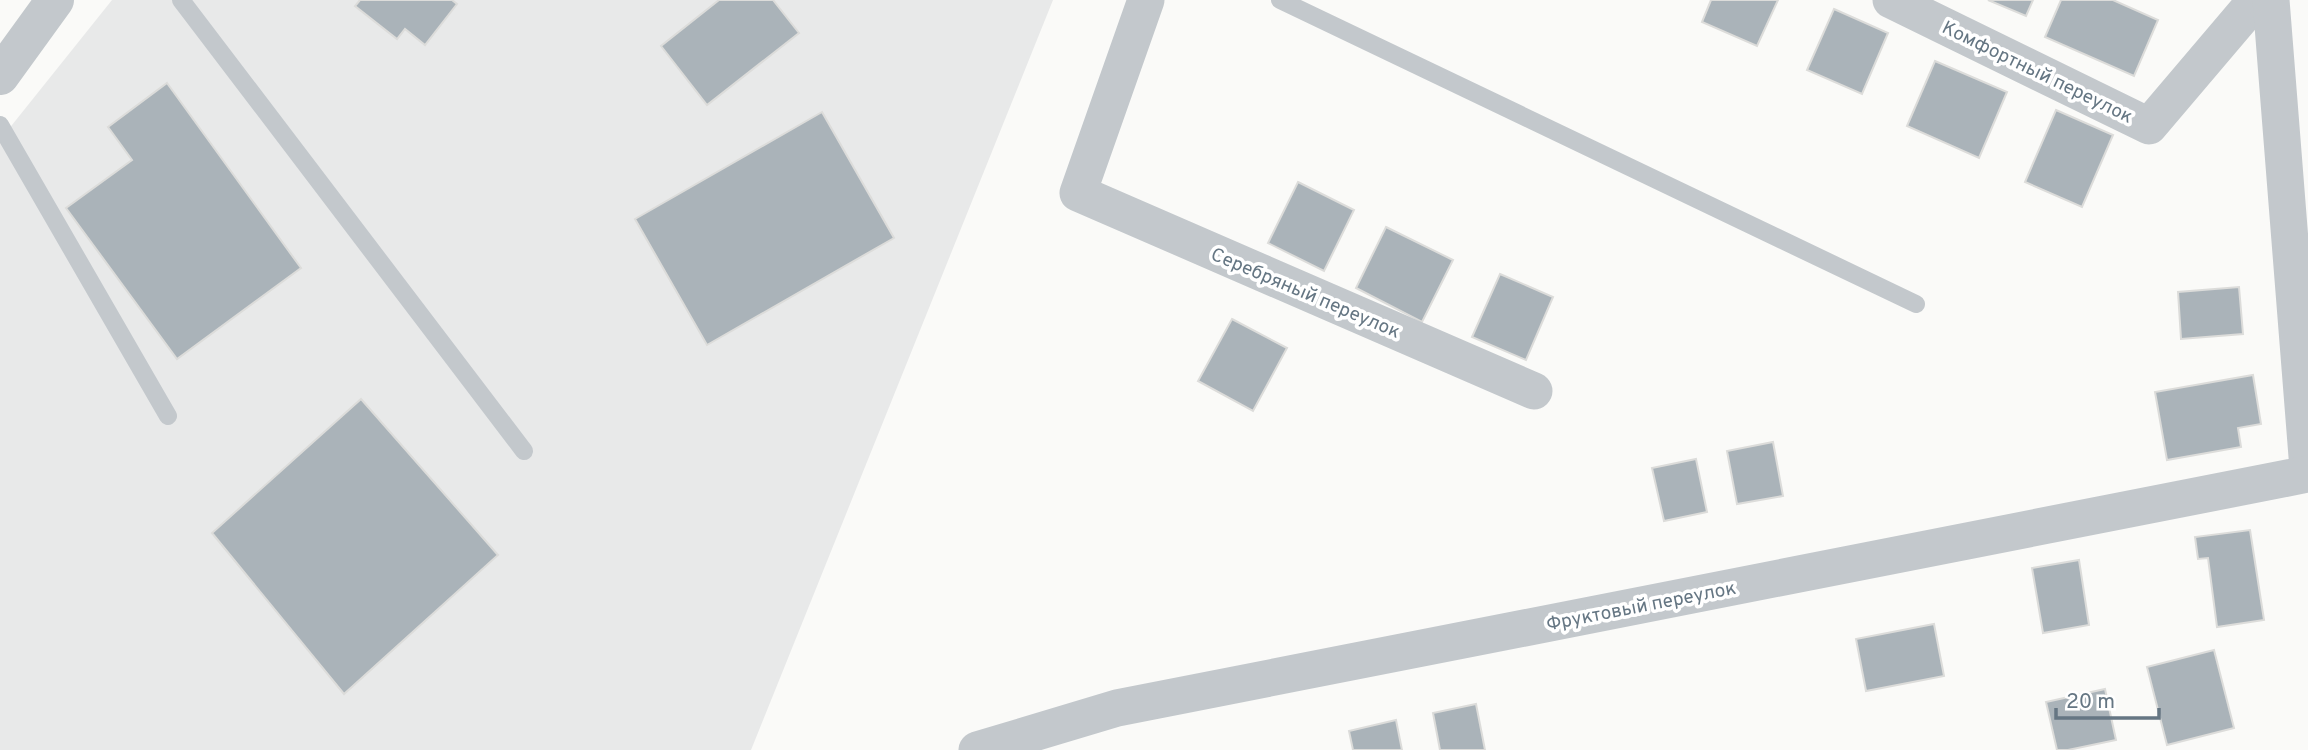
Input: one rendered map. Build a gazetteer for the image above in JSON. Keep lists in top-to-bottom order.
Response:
{
  "streets": {
    "street": ["Комфортный переулок", "Серебряный переулок", "Фруктовый переулок"]
  },
  "scale_bar": "20 m"
}
